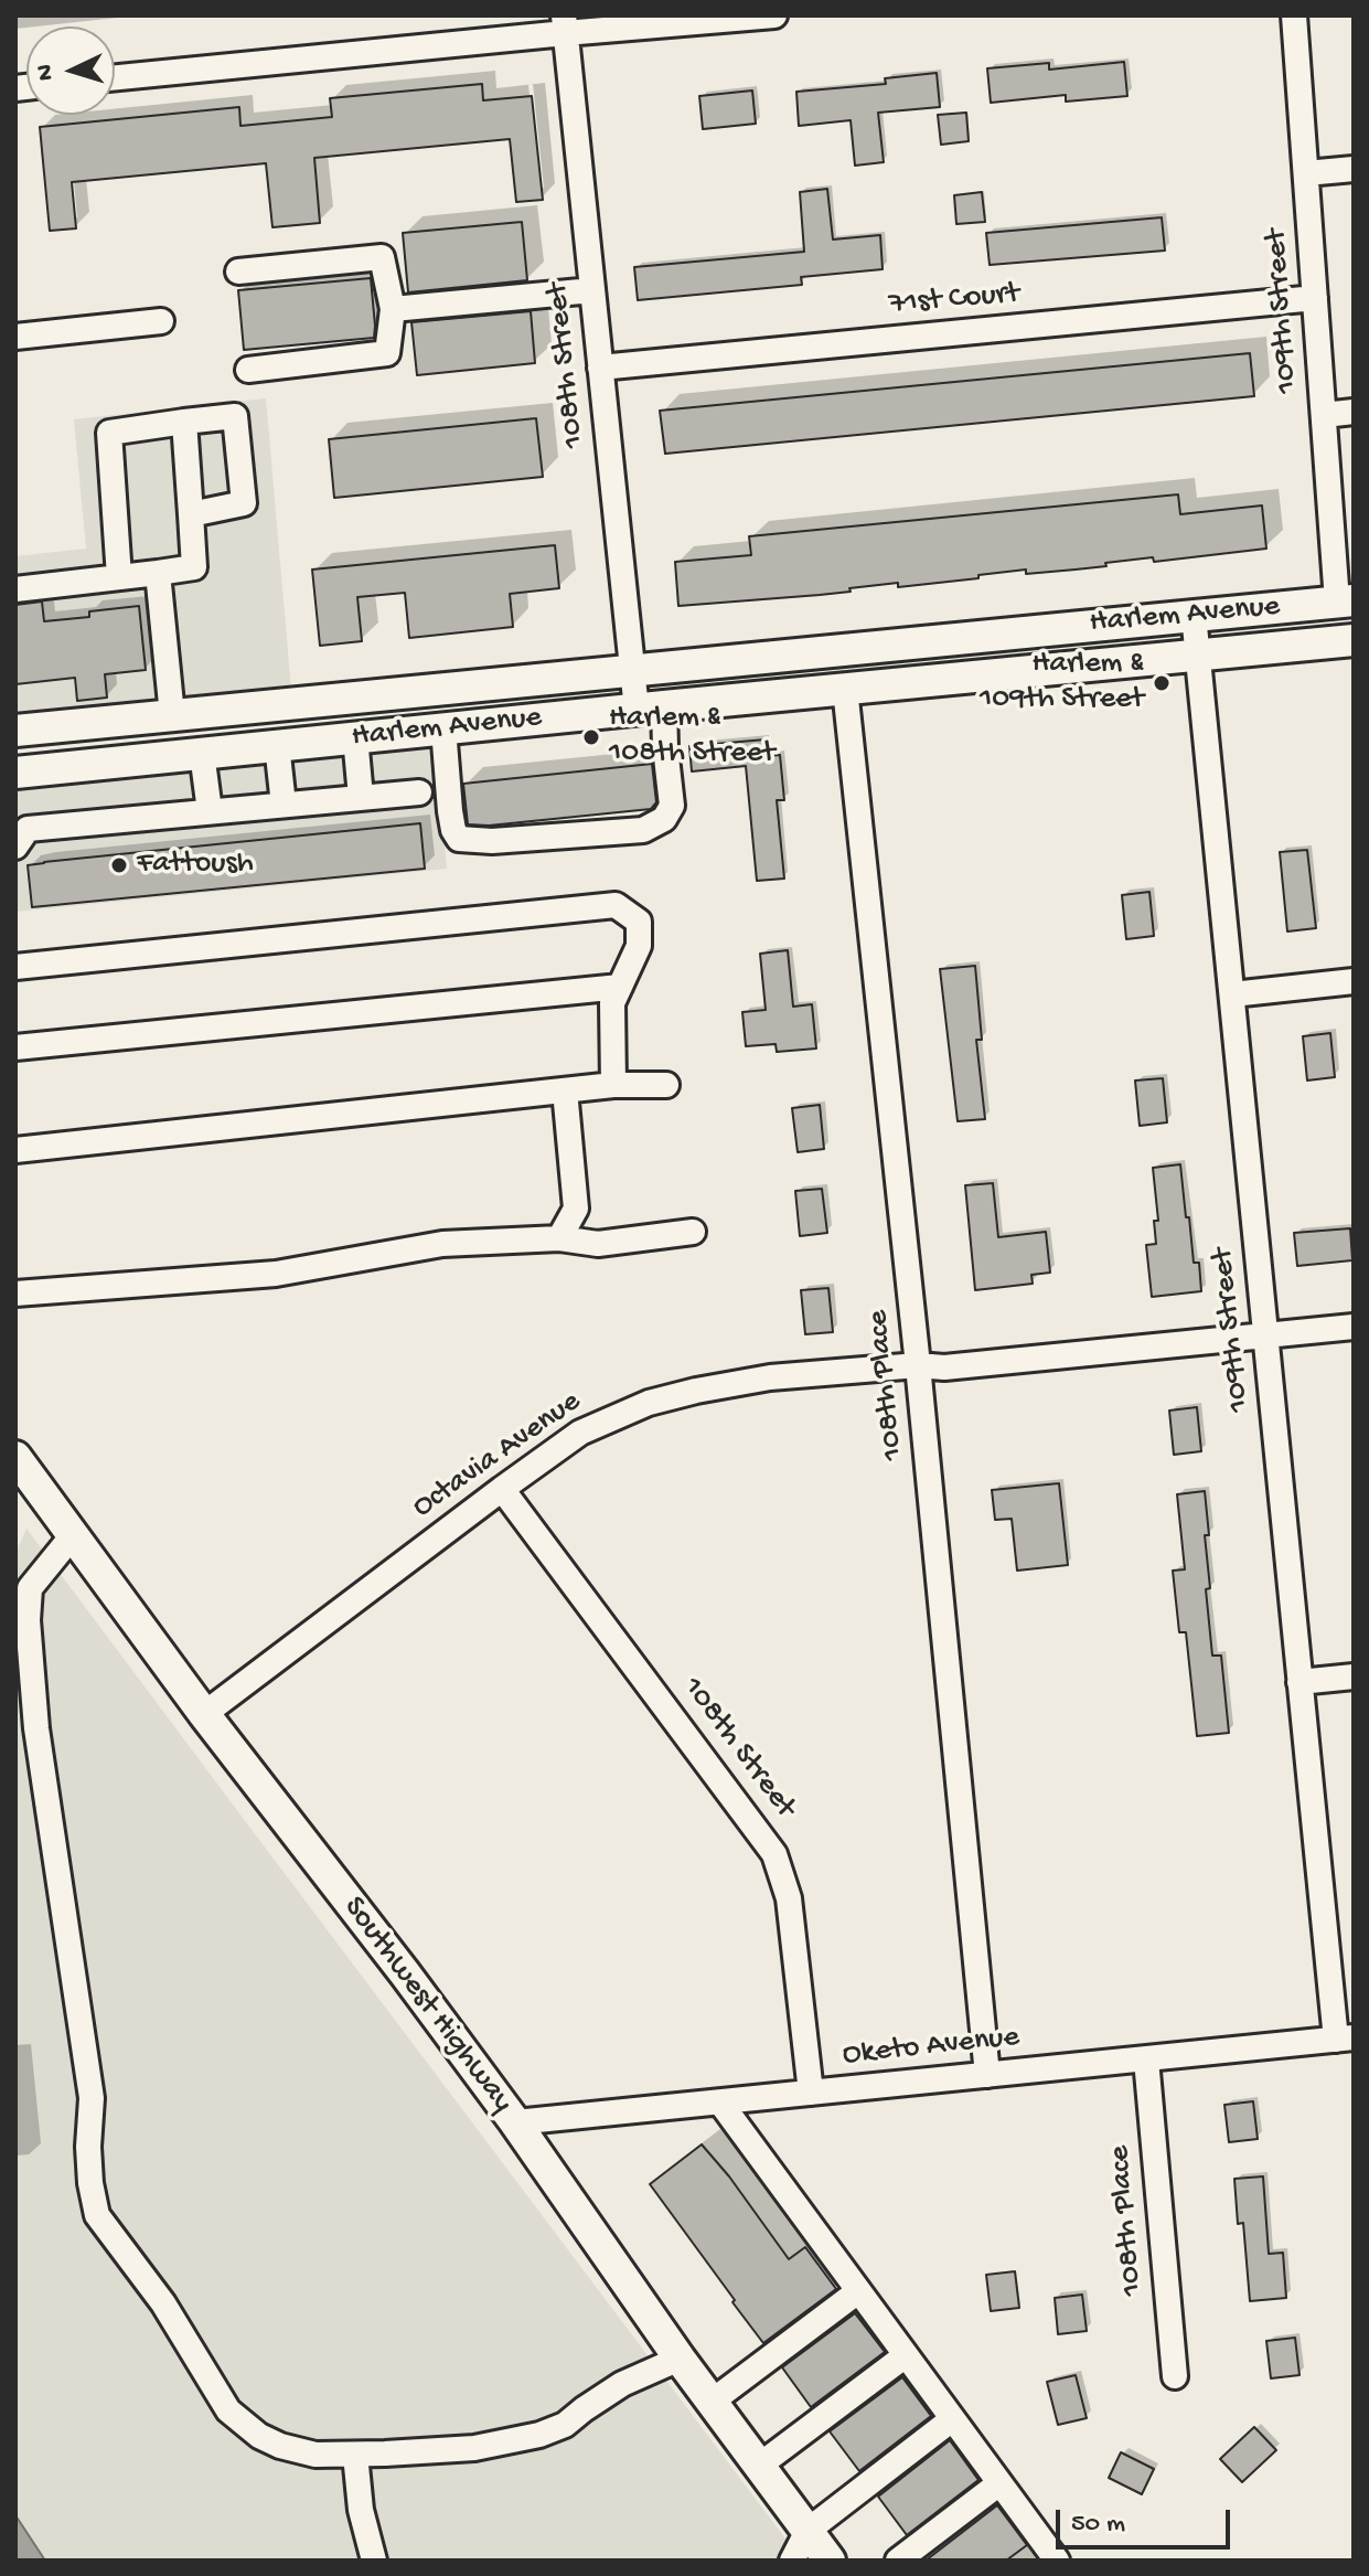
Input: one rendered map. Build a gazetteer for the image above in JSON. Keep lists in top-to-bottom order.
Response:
{
  "streets": {
    "main road": ["Harlem Avenue", "Southwest Highway"],
    "street": [
      "71st Court",
      "109th Street",
      "108th Street",
      "108th Place",
      "Octavia Avenue",
      "Oketo Avenue"
    ]
  },
  "crossings": [
    ["71st Court", "109th Street"],
    ["71st Court", "108th Street"],
    ["109th Street", "Harlem Avenue"],
    ["109th Street", "Octavia Avenue"],
    ["109th Street", "Oketo Avenue"],
    ["108th Street", "Harlem Avenue"],
    ["108th Street", "Octavia Avenue"],
    ["108th Street", "Oketo Avenue"],
    ["Harlem Avenue", "108th Place"],
    ["108th Place", "Octavia Avenue"],
    ["108th Place", "Oketo Avenue"],
    ["Octavia Avenue", "Southwest Highway"],
    ["Southwest Highway", "Oketo Avenue"]
  ],
  "places": ["Harlem & 109th Street", "Harlem & 108th Street", "Fattoush"],
  "scale_bar": "50 m",
  "north": "left"
}
